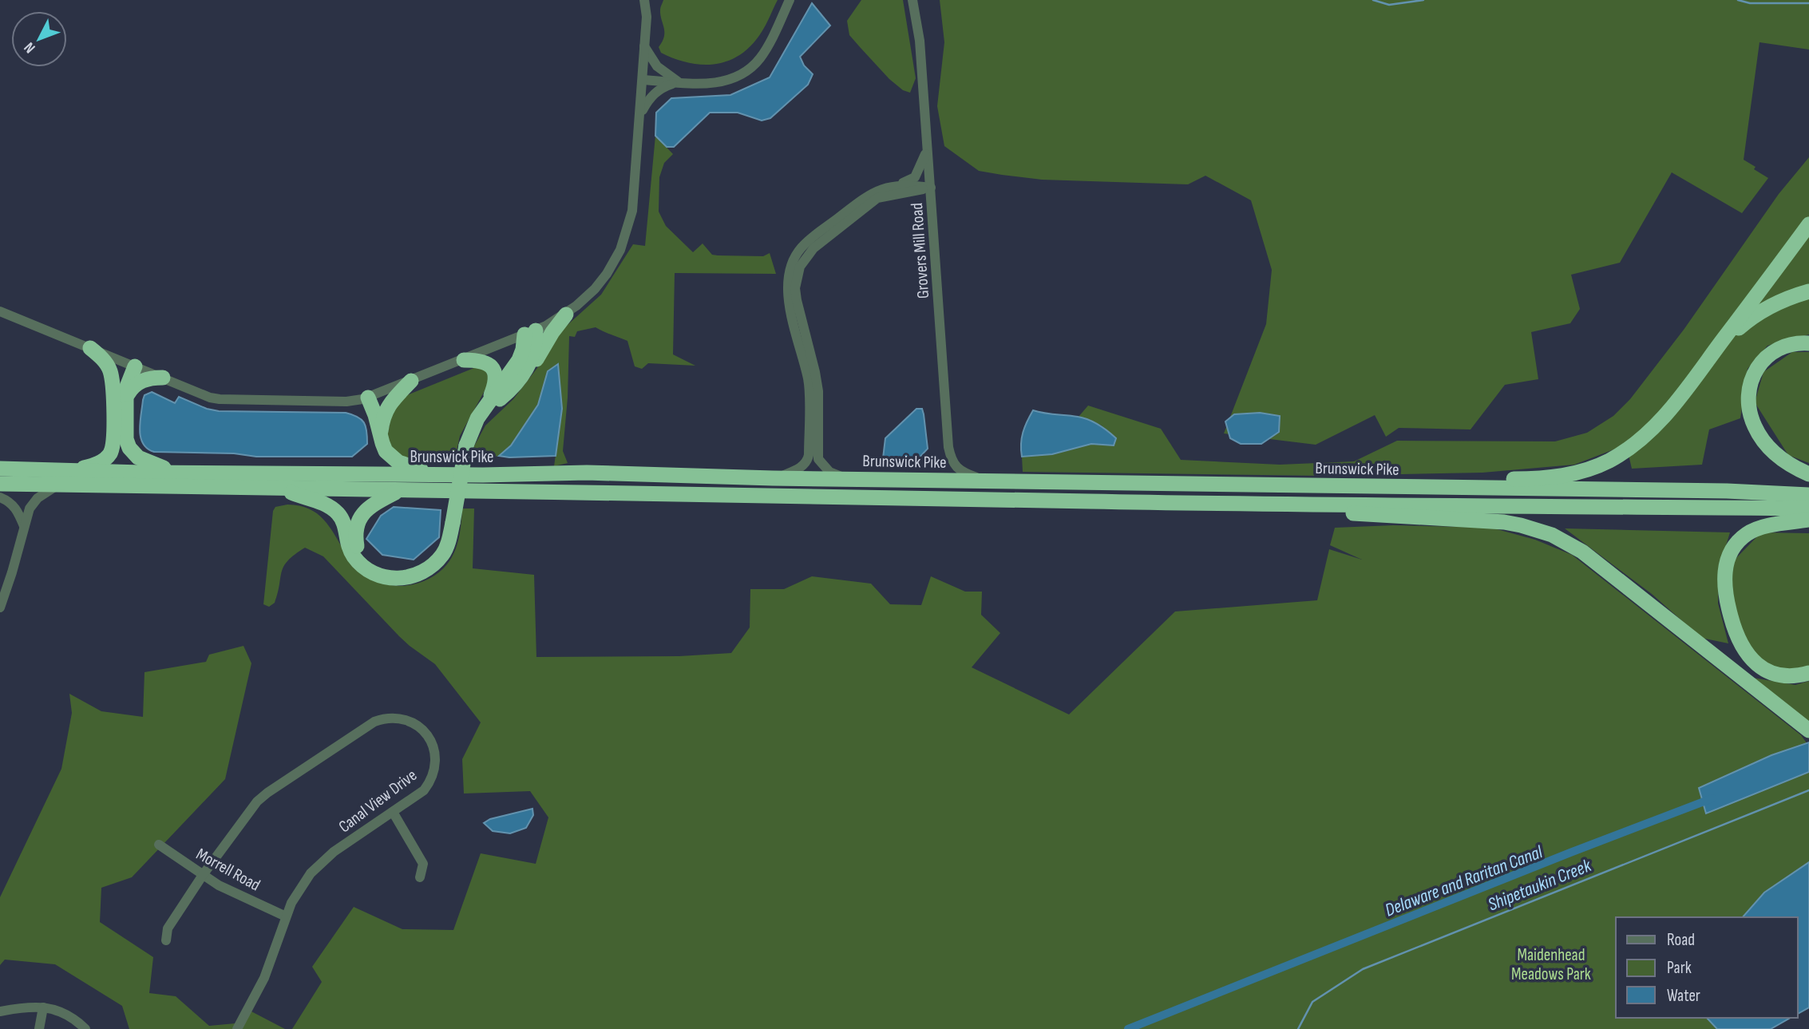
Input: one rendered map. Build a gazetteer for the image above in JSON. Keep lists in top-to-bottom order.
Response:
{
  "streets": {
    "highway": ["Brunswick Pike"],
    "street": ["Grovers Mill Road", "Canal View Drive", "Morrell Road"]
  },
  "crossings": [
    ["Grovers Mill Road", "Brunswick Pike"],
    ["Canal View Drive", "Morrell Road"]
  ],
  "water": ["Delaware and Raritan Canal", "Shipetaukin Creek"],
  "parks": ["Maidenhead Meadows Park"],
  "legend": ["Road", "Park", "Water"],
  "north": "bottom left"
}
